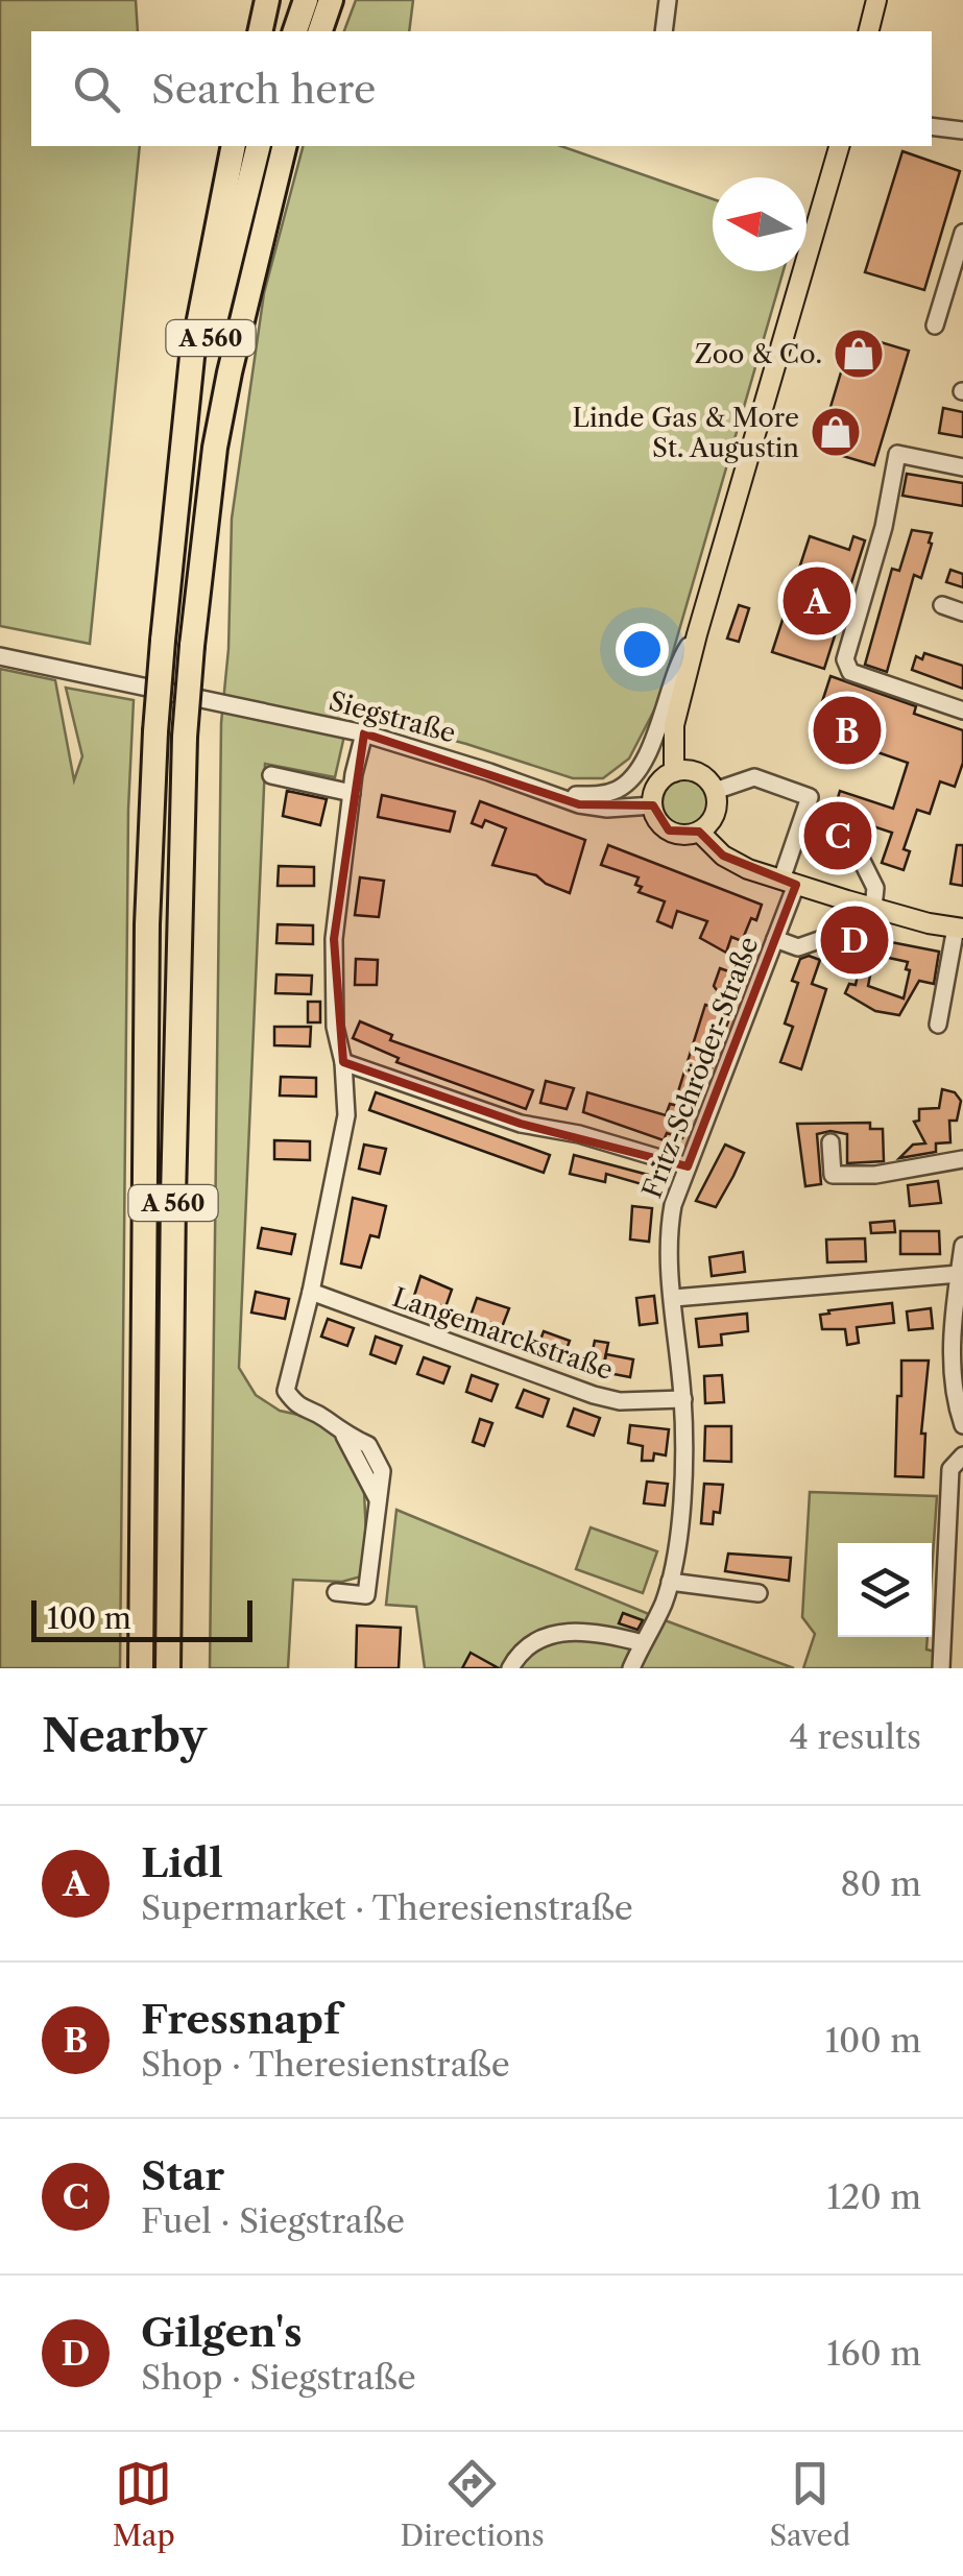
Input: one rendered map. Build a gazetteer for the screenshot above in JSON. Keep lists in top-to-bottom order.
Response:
{
  "streets": {
    "highway": ["A 560"],
    "street": ["Siegstraße", "Fritz-Schröder-Straße", "Langemarckstraße"]
  },
  "crossings": [
    ["Siegstraße", "Fritz-Schröder-Straße"],
    ["Fritz-Schröder-Straße", "Langemarckstraße"]
  ],
  "places": {
    "shop": ["Zoo & Co.", "Linde Gas & More St. Augustin"]
  },
  "scale_bar": "100 m",
  "north": "left",
  "page": {
    "search": "Search here",
    "pins": [
      "A",
      "B",
      "C",
      "D"
    ],
    "scale": "100 m",
    "heading": ["Nearby", "4 results"],
    "list": [
      {
        "mark": "A",
        "name": "Lidl",
        "note": "Supermarket · Theresienstraße",
        "value": "80 m"
      },
      {
        "mark": "B",
        "name": "Fressnapf",
        "note": "Shop · Theresienstraße",
        "value": "100 m"
      },
      {
        "mark": "C",
        "name": "Star",
        "note": "Fuel · Siegstraße",
        "value": "120 m"
      },
      {
        "mark": "D",
        "name": "Gilgen's",
        "note": "Shop · Siegstraße",
        "value": "160 m"
      }
    ],
    "nav": ["Map", "Directions", "Saved"]
  }
}
